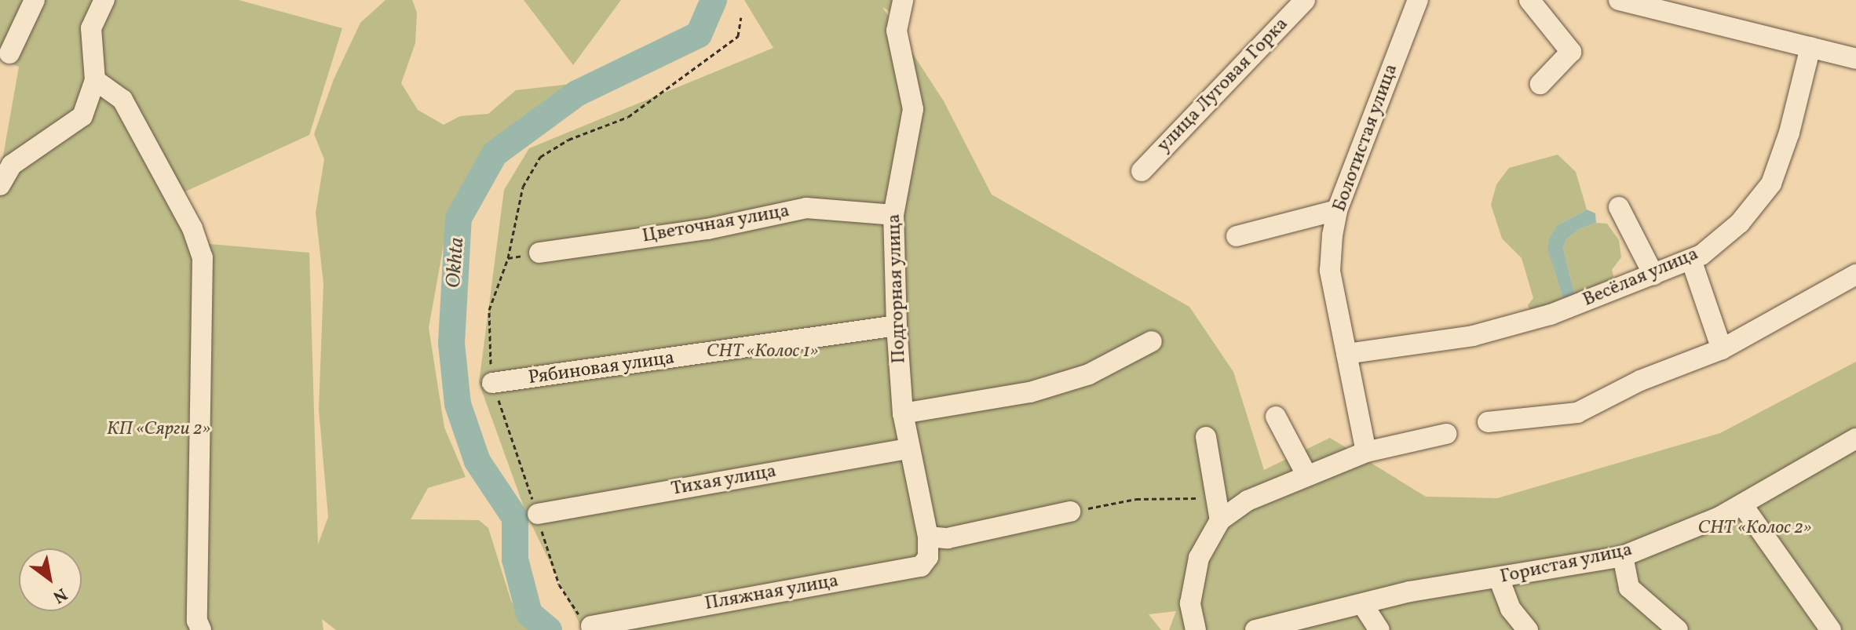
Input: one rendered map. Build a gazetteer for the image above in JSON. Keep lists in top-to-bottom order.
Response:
{
  "streets": {
    "street": [
      "улица Луговая Горка",
      "Болотистая улица",
      "Цветочная улица",
      "Весёлая улица",
      "Подгорная улица",
      "Рябиновая улица",
      "Тихая улица",
      "Гористая улица",
      "Пляжная улица"
    ]
  },
  "crossings": [
    ["Болотистая улица", "Весёлая улица"],
    ["Цветочная улица", "Подгорная улица"],
    ["Подгорная улица", "Рябиновая улица"],
    ["Подгорная улица", "Тихая улица"],
    ["Подгорная улица", "Пляжная улица"]
  ],
  "water": ["Okhta"],
  "parks": ["СНТ «Колос 1»", "КП «Сярги 2»", "СНТ «Колос 2»"],
  "north": "bottom right"
}
